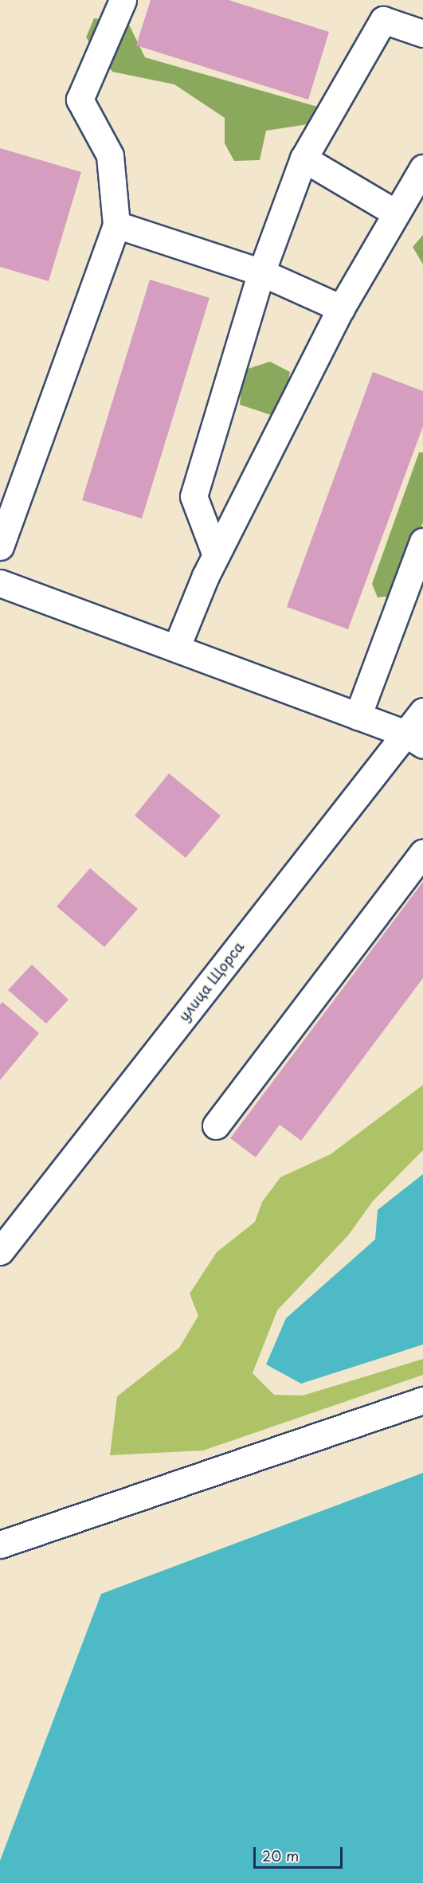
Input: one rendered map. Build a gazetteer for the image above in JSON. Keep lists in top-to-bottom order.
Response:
{
  "streets": {
    "street": ["улица Щорса"]
  },
  "scale_bar": "20 m"
}
